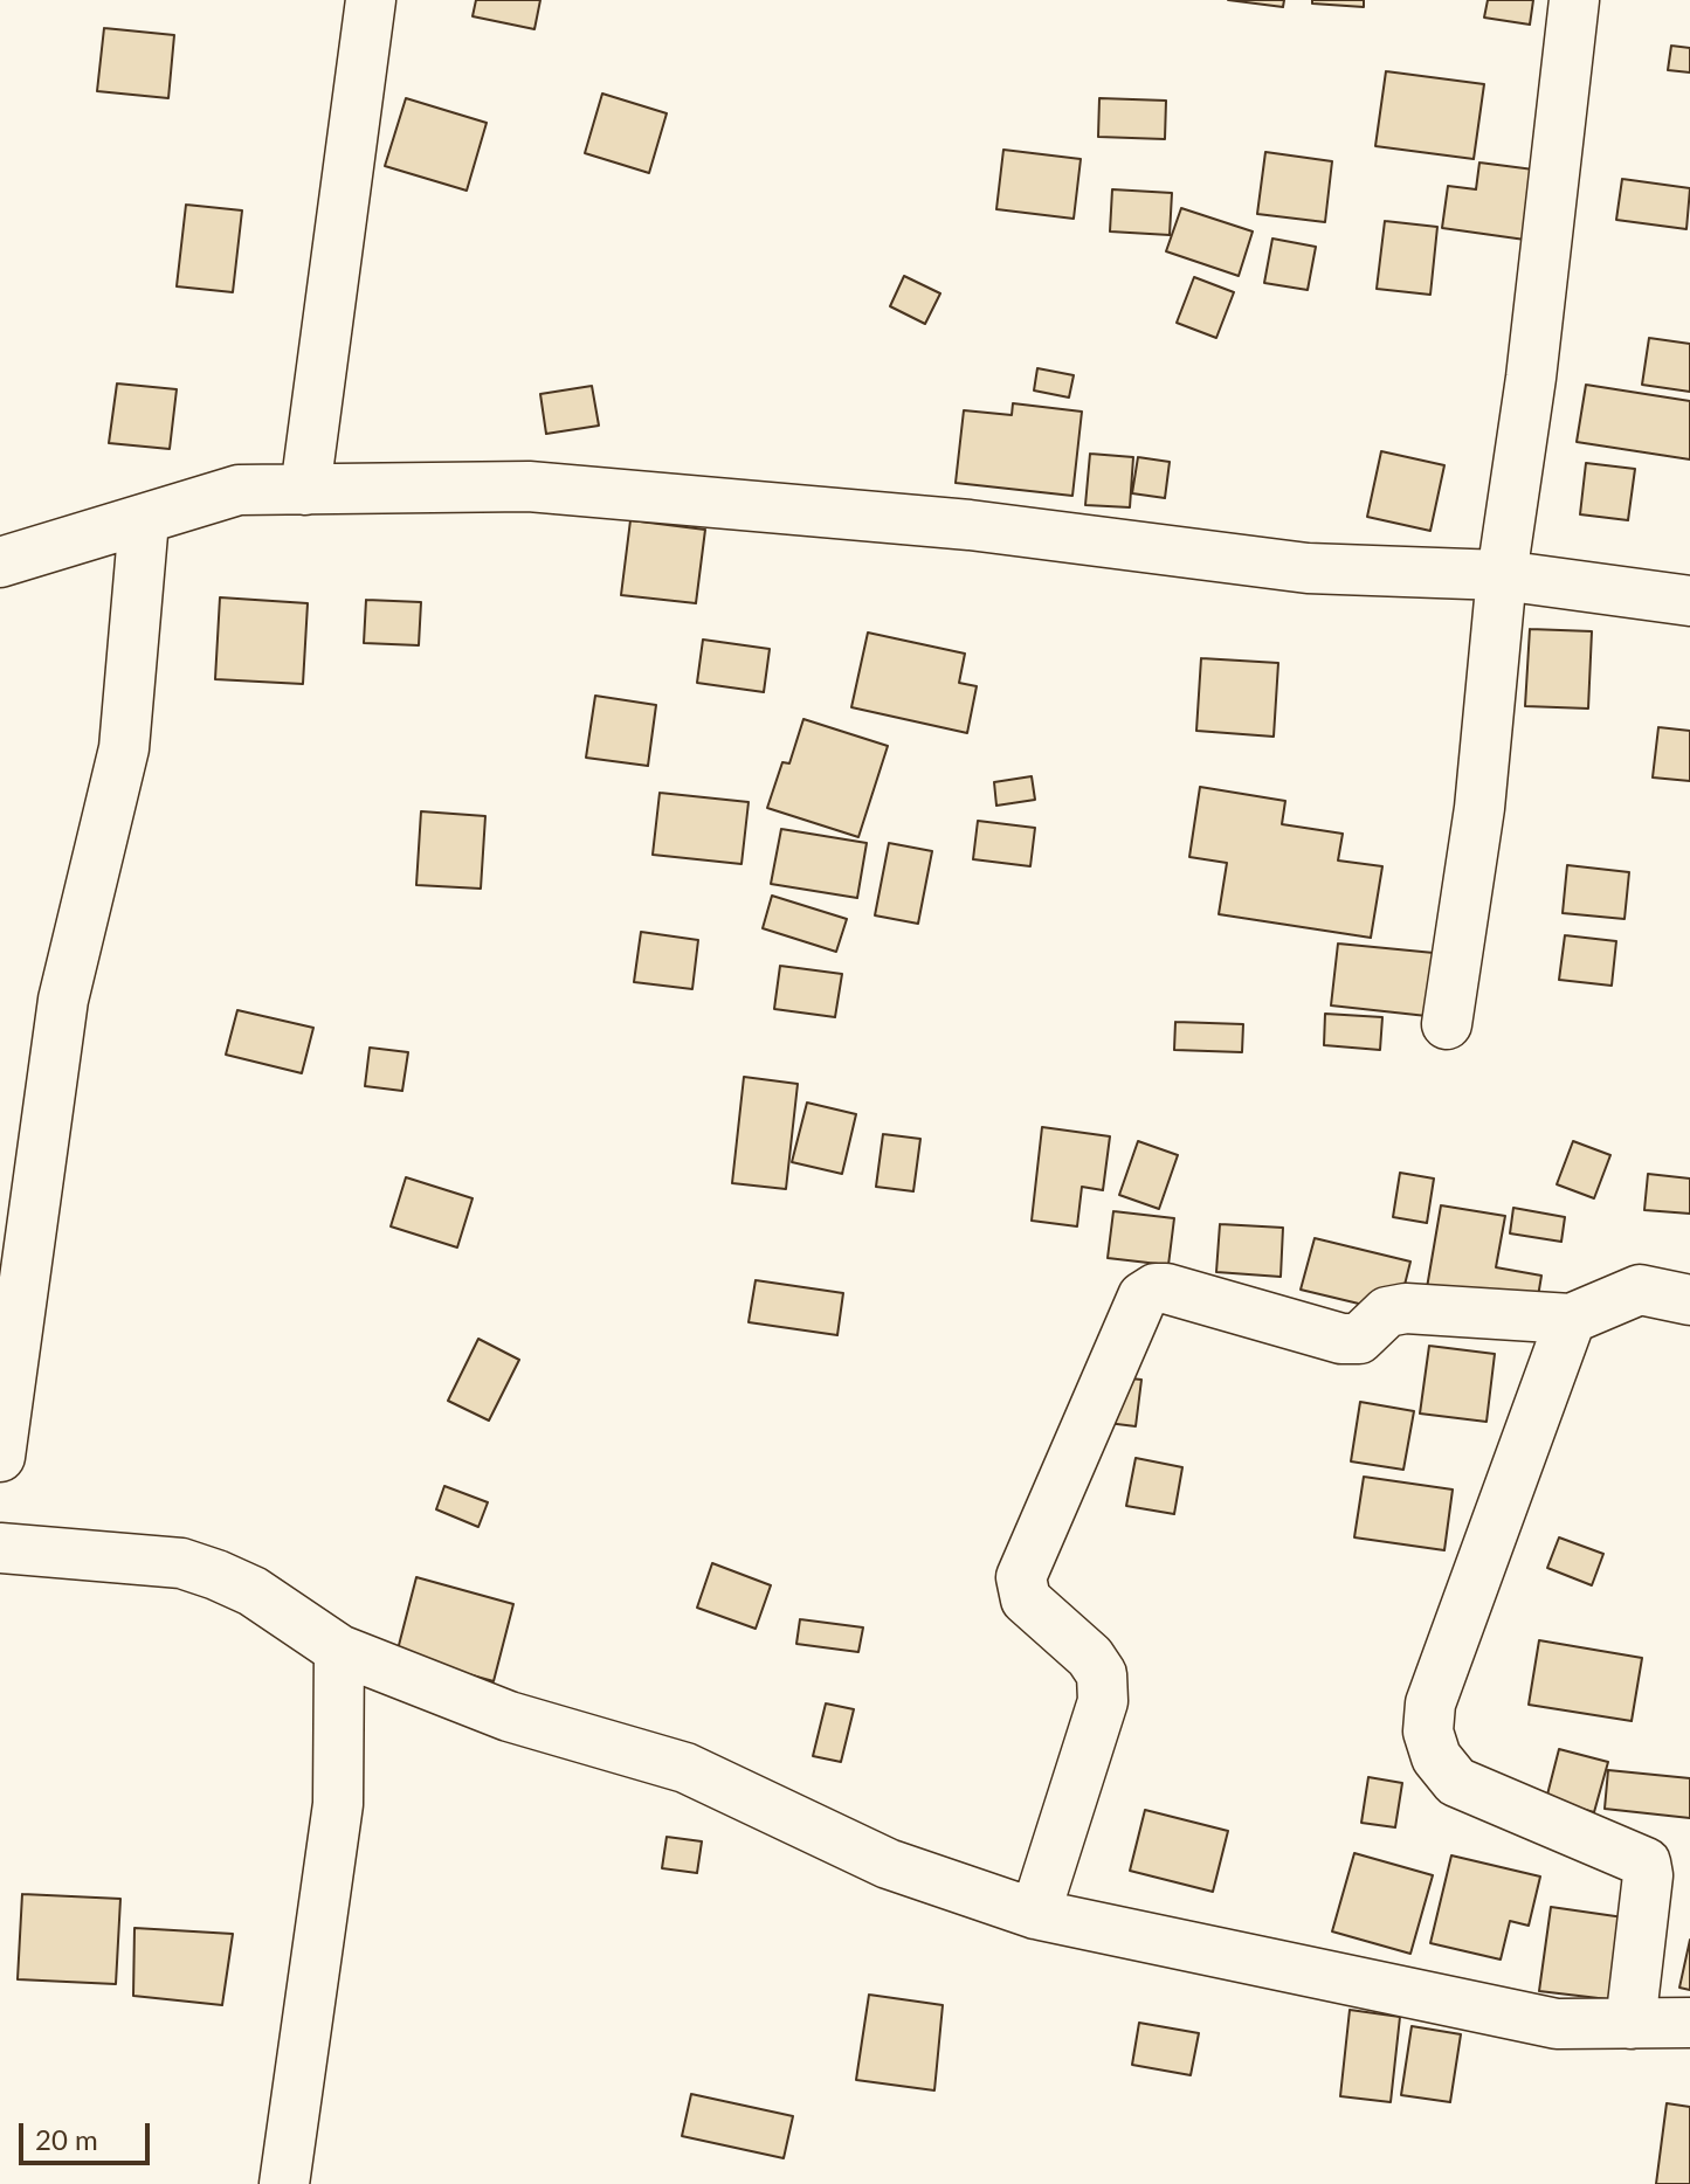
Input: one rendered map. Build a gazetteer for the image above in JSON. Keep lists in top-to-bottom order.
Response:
{
  "scale_bar": "20 m"
}
